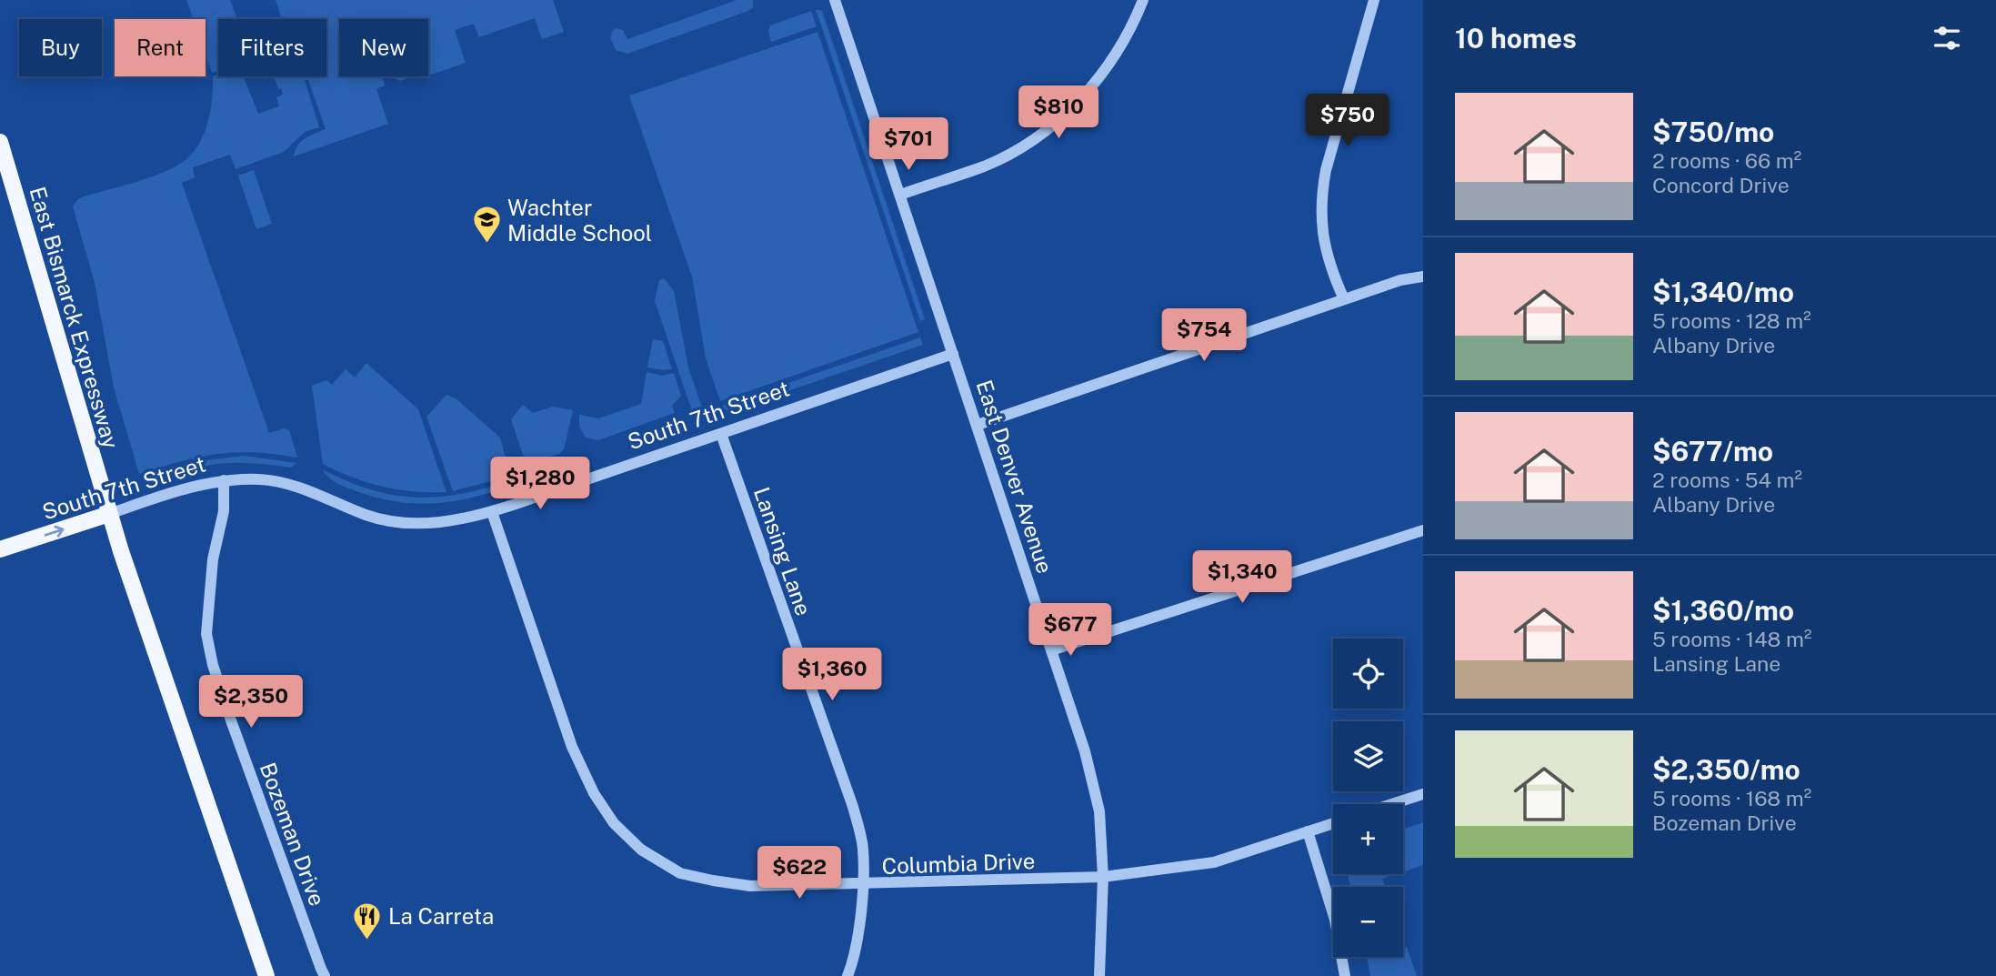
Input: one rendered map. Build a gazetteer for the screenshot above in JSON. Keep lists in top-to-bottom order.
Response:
{
  "streets": {
    "main road": ["East Bismarck Expressway", "South 7th Street"],
    "street": [
      "East Denver Avenue",
      "Lansing Lane",
      "Bozeman Drive",
      "Columbia Drive"
    ]
  },
  "crossings": [
    ["East Bismarck Expressway", "South 7th Street"],
    ["South 7th Street", "East Denver Avenue"],
    ["South 7th Street", "Lansing Lane"],
    ["South 7th Street", "Bozeman Drive"],
    ["South 7th Street", "Columbia Drive"],
    ["East Denver Avenue", "Columbia Drive"],
    ["Lansing Lane", "Columbia Drive"]
  ],
  "places": {
    "school or university": ["Wachter Middle School"],
    "restaurant": ["La Carreta"]
  },
  "page": {
    "heading": "10 homes",
    "chip": [
      "Buy",
      "Rent",
      "Filters",
      "New"
    ],
    "list": [
      {
        "name": "$750/mo",
        "note": "2 rooms · 66 m² · Concord Drive"
      },
      {
        "name": "$1,340/mo",
        "note": "5 rooms · 128 m² · Albany Drive"
      },
      {
        "name": "$677/mo",
        "note": "2 rooms · 54 m² · Albany Drive"
      },
      {
        "name": "$1,360/mo",
        "note": "5 rooms · 148 m² · Lansing Lane"
      },
      {
        "name": "$2,350/mo",
        "note": "5 rooms · 168 m² · Bozeman Drive"
      }
    ],
    "price": [
      "$810",
      "$750",
      "$701",
      "$754",
      "$1,280",
      "$1,340",
      "$677",
      "$1,360",
      "$2,350",
      "$622"
    ],
    "map_buttons": ["+", "−"]
  }
}
